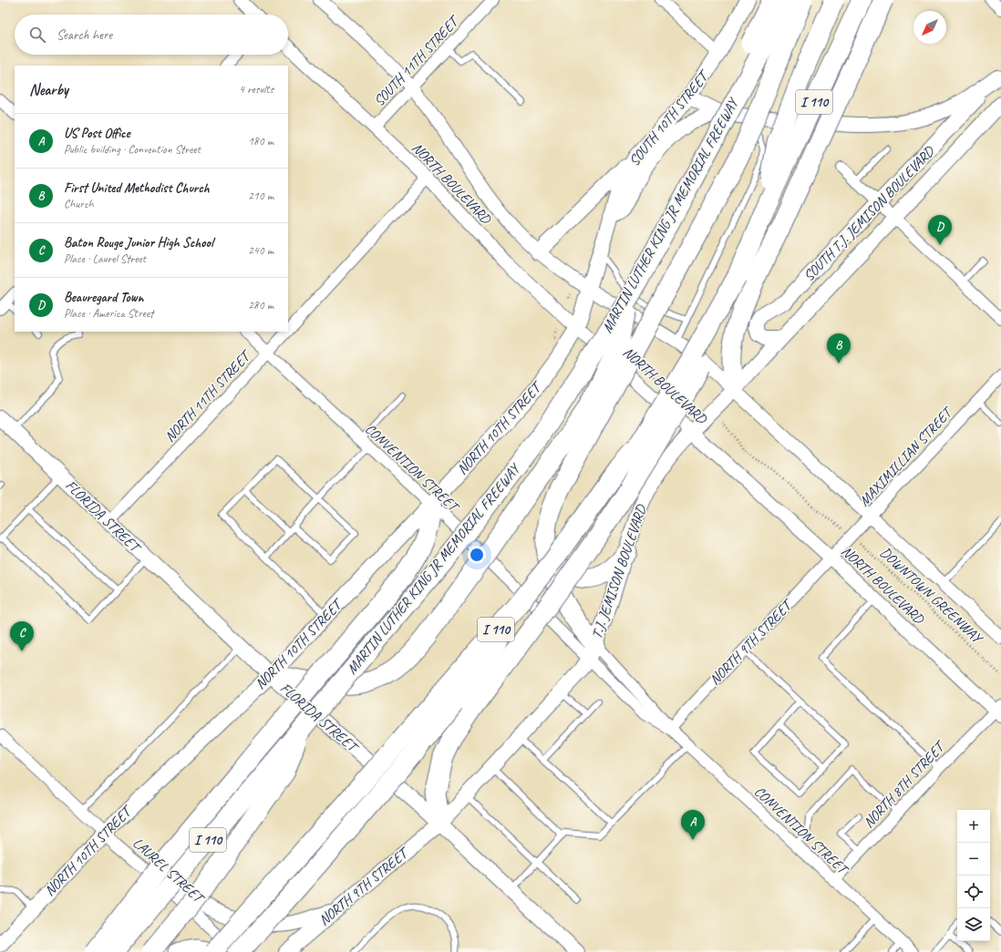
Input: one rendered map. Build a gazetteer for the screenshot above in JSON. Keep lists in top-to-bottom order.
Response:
{
  "streets": {
    "highway": ["I 110", "MARTIN LUTHER KING JR MEMORIAL FREEWAY"],
    "main road": [
      "SOUTH 10TH STREET",
      "SOUTH T.J. JEMISON BOULEVARD",
      "NORTH 10TH STREET",
      "FLORIDA STREET",
      "T.J. JEMISON BOULEVARD",
      "NORTH 9TH STREET"
    ],
    "street": [
      "SOUTH 11TH STREET",
      "NORTH BOULEVARD",
      "NORTH 11TH STREET",
      "MAXIMILLIAN STREET",
      "CONVENTION STREET",
      "NORTH 8TH STREET",
      "LAUREL STREET"
    ],
    "path": ["DOWNTOWN GREENWAY"]
  },
  "crossings": [
    ["SOUTH 11TH STREET", "NORTH BOULEVARD"],
    ["SOUTH 10TH STREET", "NORTH BOULEVARD"],
    ["SOUTH 10TH STREET", "NORTH 10TH STREET"],
    ["NORTH BOULEVARD", "SOUTH T.J. JEMISON BOULEVARD"],
    ["NORTH BOULEVARD", "NORTH 11TH STREET"],
    ["NORTH BOULEVARD", "NORTH 10TH STREET"],
    ["NORTH BOULEVARD", "MAXIMILLIAN STREET"],
    ["NORTH BOULEVARD", "T.J. JEMISON BOULEVARD"],
    ["NORTH BOULEVARD", "NORTH 9TH STREET"],
    ["NORTH BOULEVARD", "NORTH 8TH STREET"],
    ["SOUTH T.J. JEMISON BOULEVARD", "T.J. JEMISON BOULEVARD"],
    ["NORTH 11TH STREET", "CONVENTION STREET"],
    ["NORTH 11TH STREET", "FLORIDA STREET"],
    ["NORTH 10TH STREET", "CONVENTION STREET"],
    ["NORTH 10TH STREET", "FLORIDA STREET"],
    ["NORTH 10TH STREET", "LAUREL STREET"],
    ["MAXIMILLIAN STREET", "NORTH 9TH STREET"],
    ["CONVENTION STREET", "T.J. JEMISON BOULEVARD"],
    ["CONVENTION STREET", "NORTH 9TH STREET"],
    ["CONVENTION STREET", "NORTH 8TH STREET"],
    ["FLORIDA STREET", "T.J. JEMISON BOULEVARD"],
    ["FLORIDA STREET", "NORTH 9TH STREET"],
    ["T.J. JEMISON BOULEVARD", "NORTH 9TH STREET"]
  ],
  "north": "bottom left",
  "page": {
    "search": "Search here",
    "heading": ["Nearby", "4 results"],
    "list": [
      {
        "mark": "A",
        "name": "US Post Office",
        "note": "Public building · Convention Street",
        "value": "180 m"
      },
      {
        "mark": "B",
        "name": "First United Methodist Church",
        "note": "Church",
        "value": "210 m"
      },
      {
        "mark": "C",
        "name": "Baton Rouge Junior High School",
        "note": "Place · Laurel Street",
        "value": "240 m"
      },
      {
        "mark": "D",
        "name": "Beauregard Town",
        "note": "Place · America Street",
        "value": "280 m"
      }
    ],
    "pins": [
      "D",
      "B",
      "C",
      "A"
    ],
    "map_buttons": ["+", "−"]
  }
}
